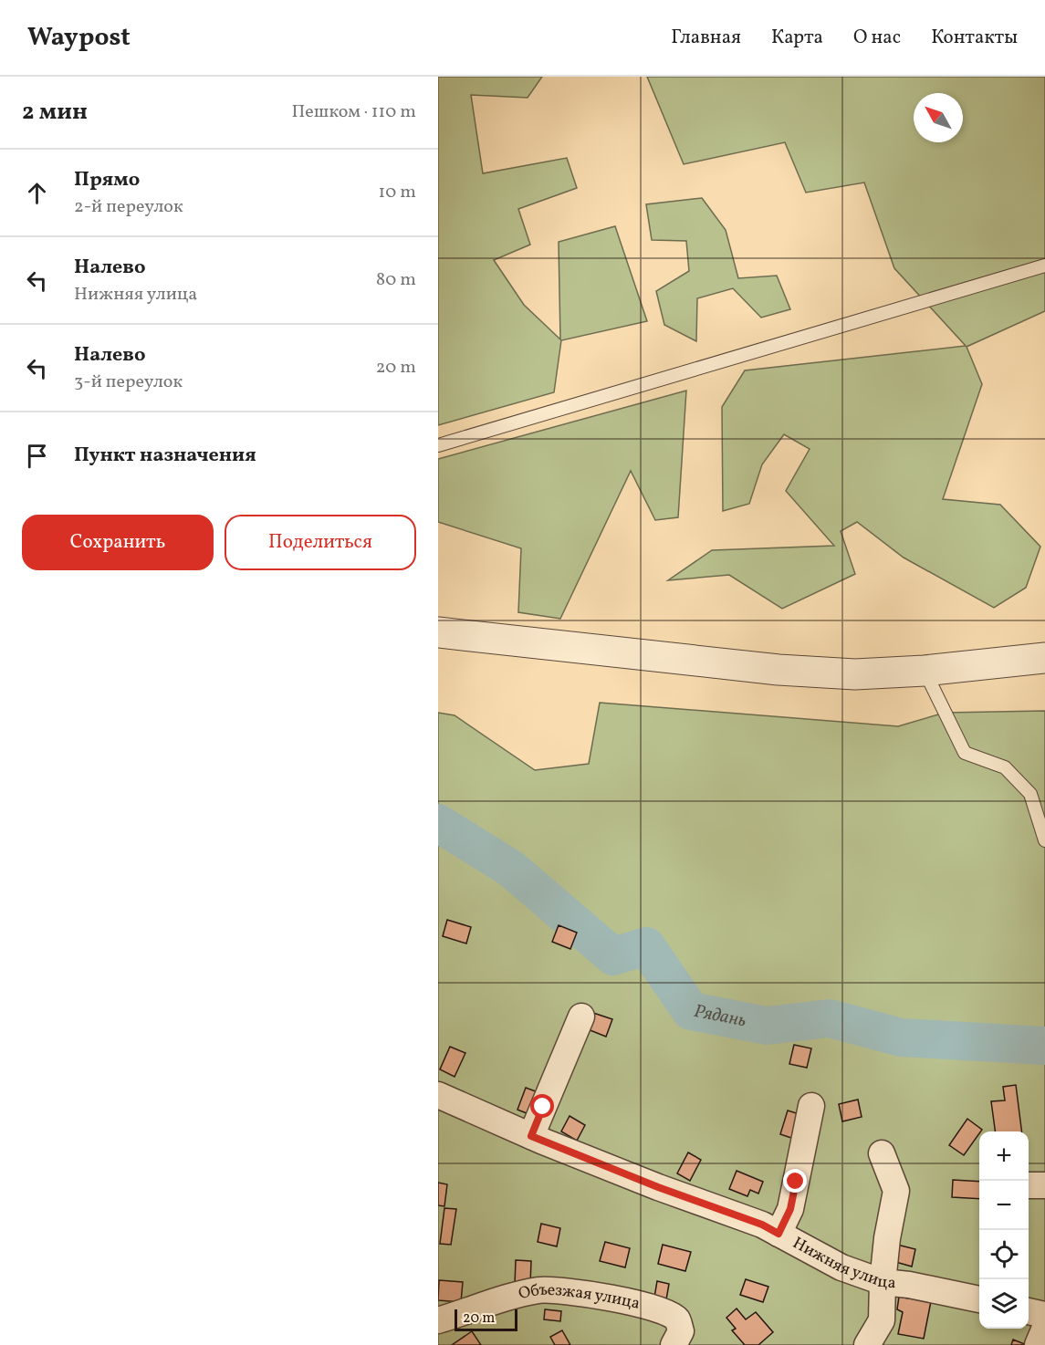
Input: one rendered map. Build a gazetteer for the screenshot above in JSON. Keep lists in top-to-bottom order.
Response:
{
  "streets": {
    "street": ["Нижняя улица", "Объезжая улица"]
  },
  "water": ["Рядань"],
  "scale_bar": "20 m",
  "north": "top left",
  "page": {
    "header": "Waypost",
    "nav": [
      "Главная",
      "Карта",
      "О нас",
      "Контакты"
    ],
    "heading": ["2 мин", "Пешком · 110 m"],
    "list": [
      ["Прямо", "2-й переулок", "10 m"],
      ["Налево", "Нижняя улица", "80 m"],
      ["Налево", "3-й переулок", "20 m"],
      "Пункт назначения"
    ],
    "buttons": ["Сохранить", "Поделиться"],
    "map_buttons": ["+", "−"],
    "scale": "20 m"
  }
}
